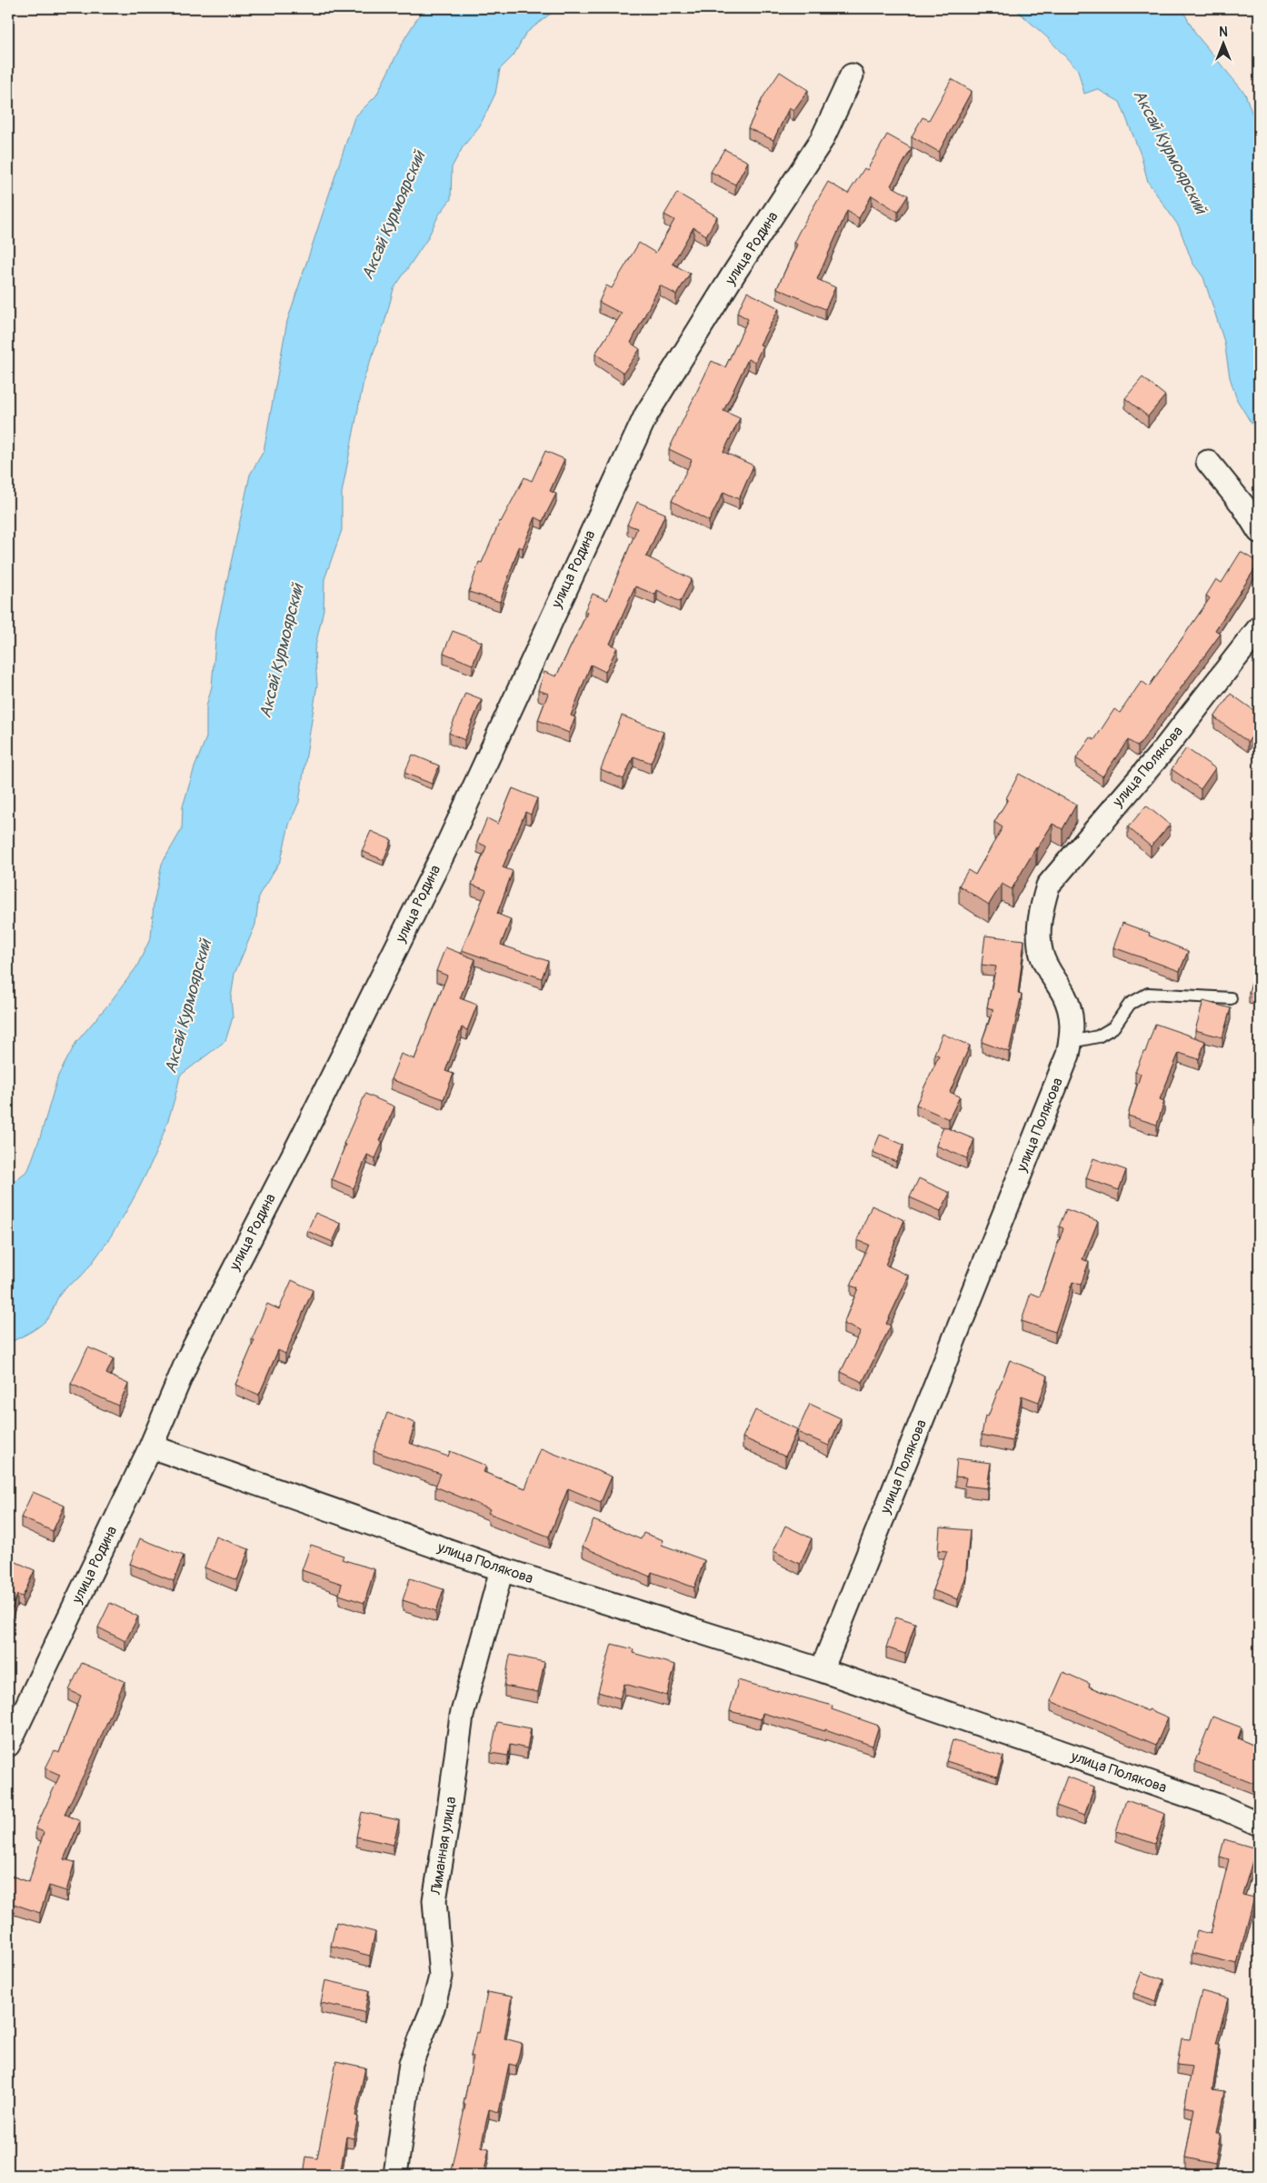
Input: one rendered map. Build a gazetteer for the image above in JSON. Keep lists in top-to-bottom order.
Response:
{
  "streets": {
    "street": ["улица Родина", "улица Полякова", "Лиманная улица"]
  },
  "crossings": [
    ["улица Родина", "улица Полякова"],
    ["улица Полякова", "Лиманная улица"]
  ],
  "water": ["Аксай Курмоярский"],
  "north": "top"
}
